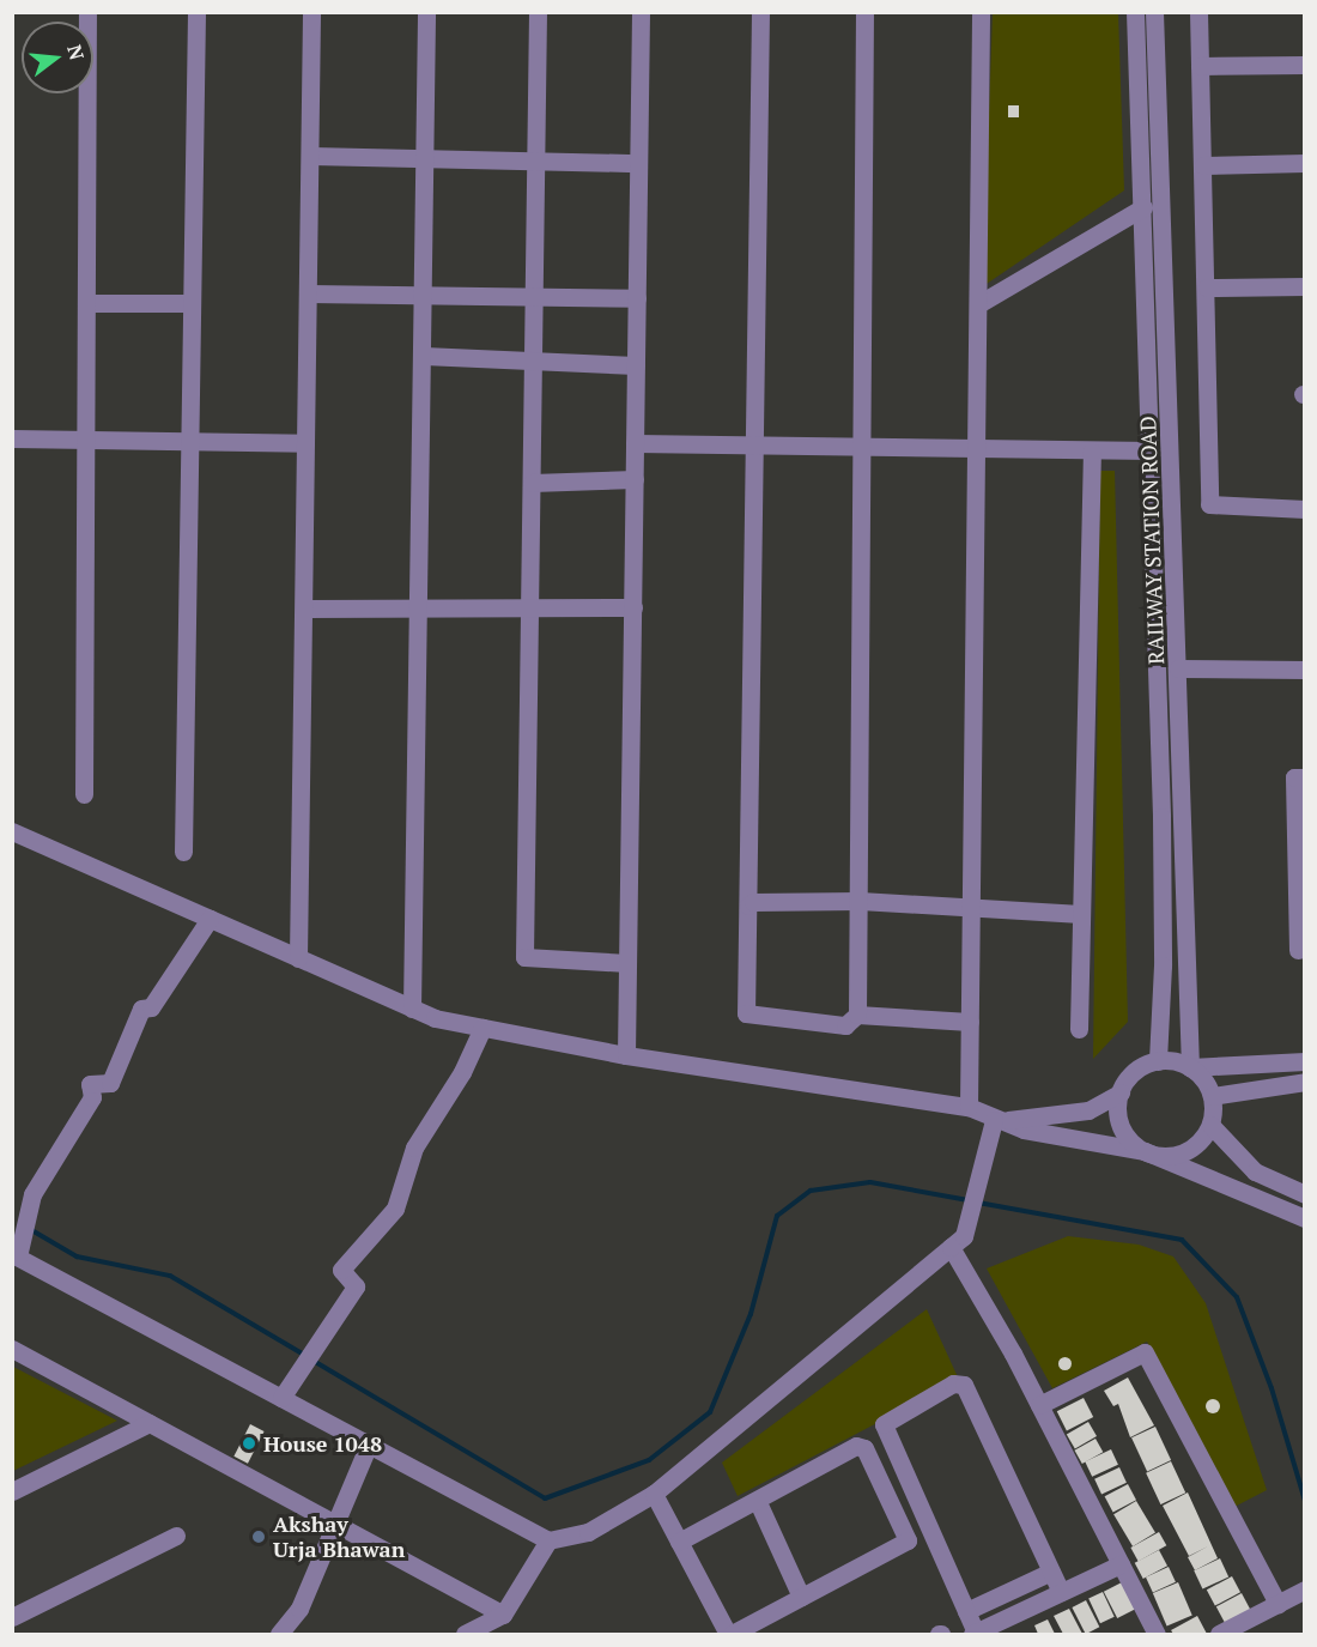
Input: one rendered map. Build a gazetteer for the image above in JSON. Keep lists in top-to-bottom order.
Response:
{
  "streets": {
    "street": ["RAILWAY STATION ROAD"]
  },
  "places": ["House 1048", "Akshay Urja Bhawan"],
  "north": "right"
}
